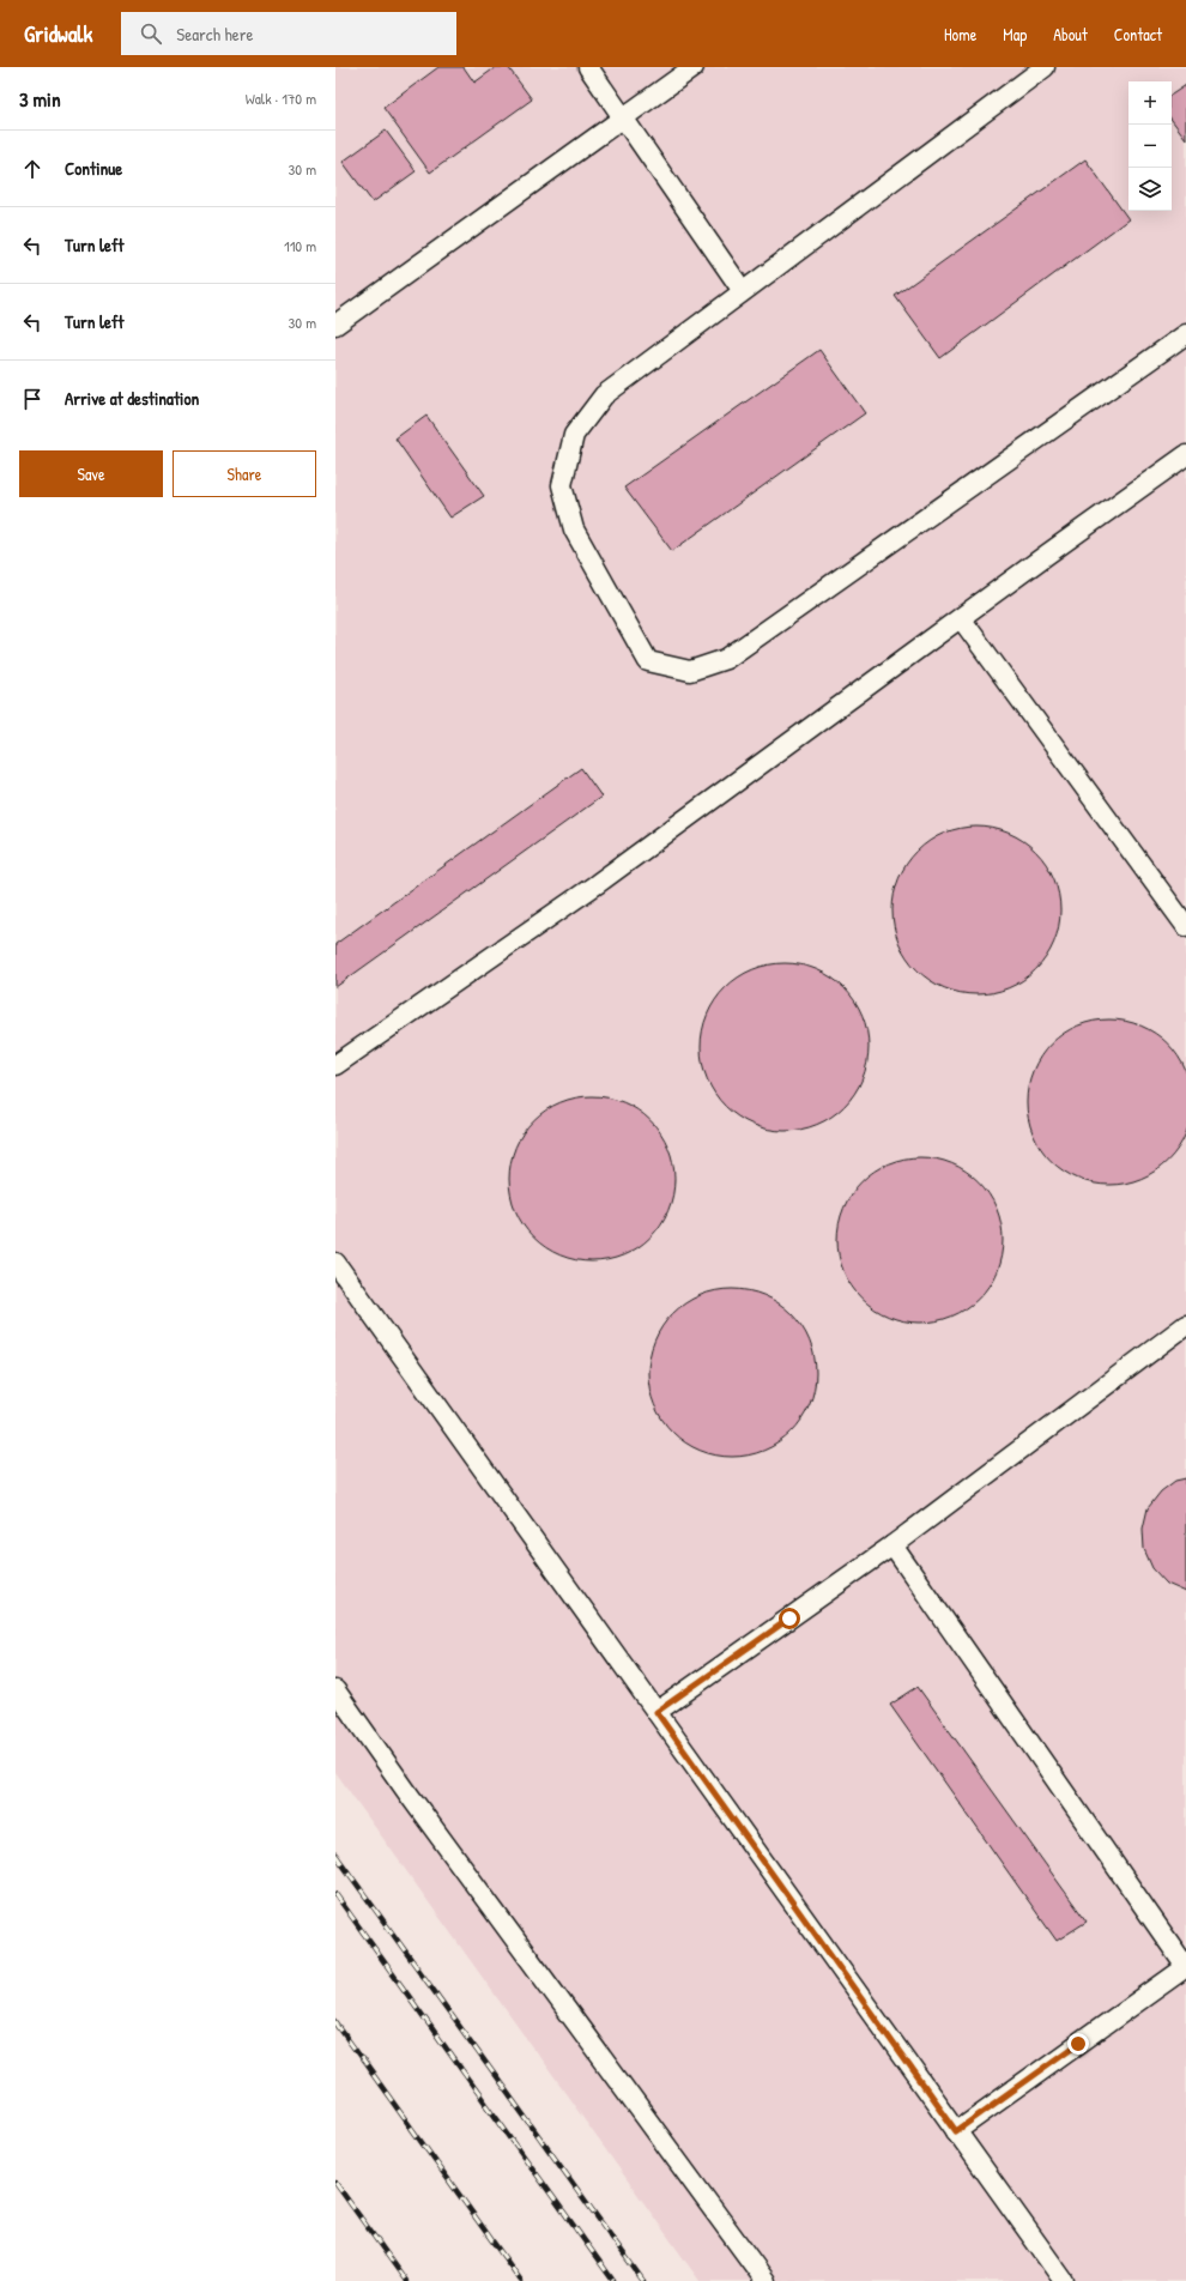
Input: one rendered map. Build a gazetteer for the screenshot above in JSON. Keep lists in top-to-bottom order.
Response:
{
  "page": {
    "header": "Gridwalk",
    "search": "Search here",
    "nav": [
      "Home",
      "Map",
      "About",
      "Contact"
    ],
    "heading": ["3 min", "Walk · 170 m"],
    "map_buttons": ["+", "−"],
    "list": [
      ["Continue", "30 m"],
      ["Turn left", "110 m"],
      ["Turn left", "30 m"],
      "Arrive at destination"
    ],
    "buttons": ["Save", "Share"]
  }
}
